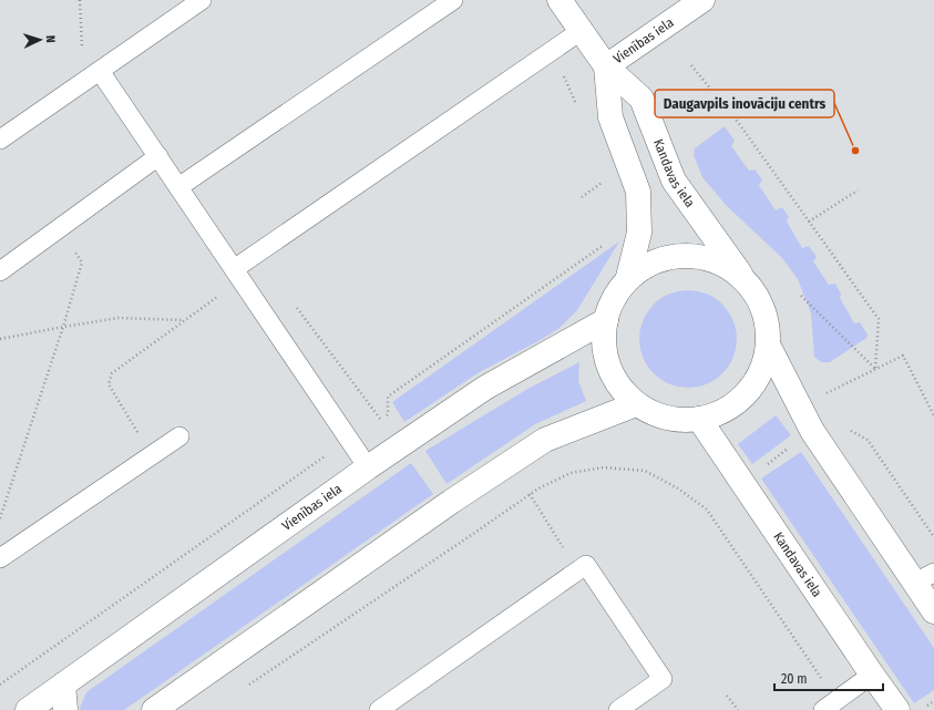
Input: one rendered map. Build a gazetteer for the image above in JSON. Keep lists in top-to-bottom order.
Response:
{
  "streets": {
    "street": ["Vienības iela", "Kandavas iela"]
  },
  "crossings": [
    ["Vienības iela", "Kandavas iela"]
  ],
  "places": ["Daugavpils inovāciju centrs"],
  "scale_bar": "20 m",
  "north": "right"
}
